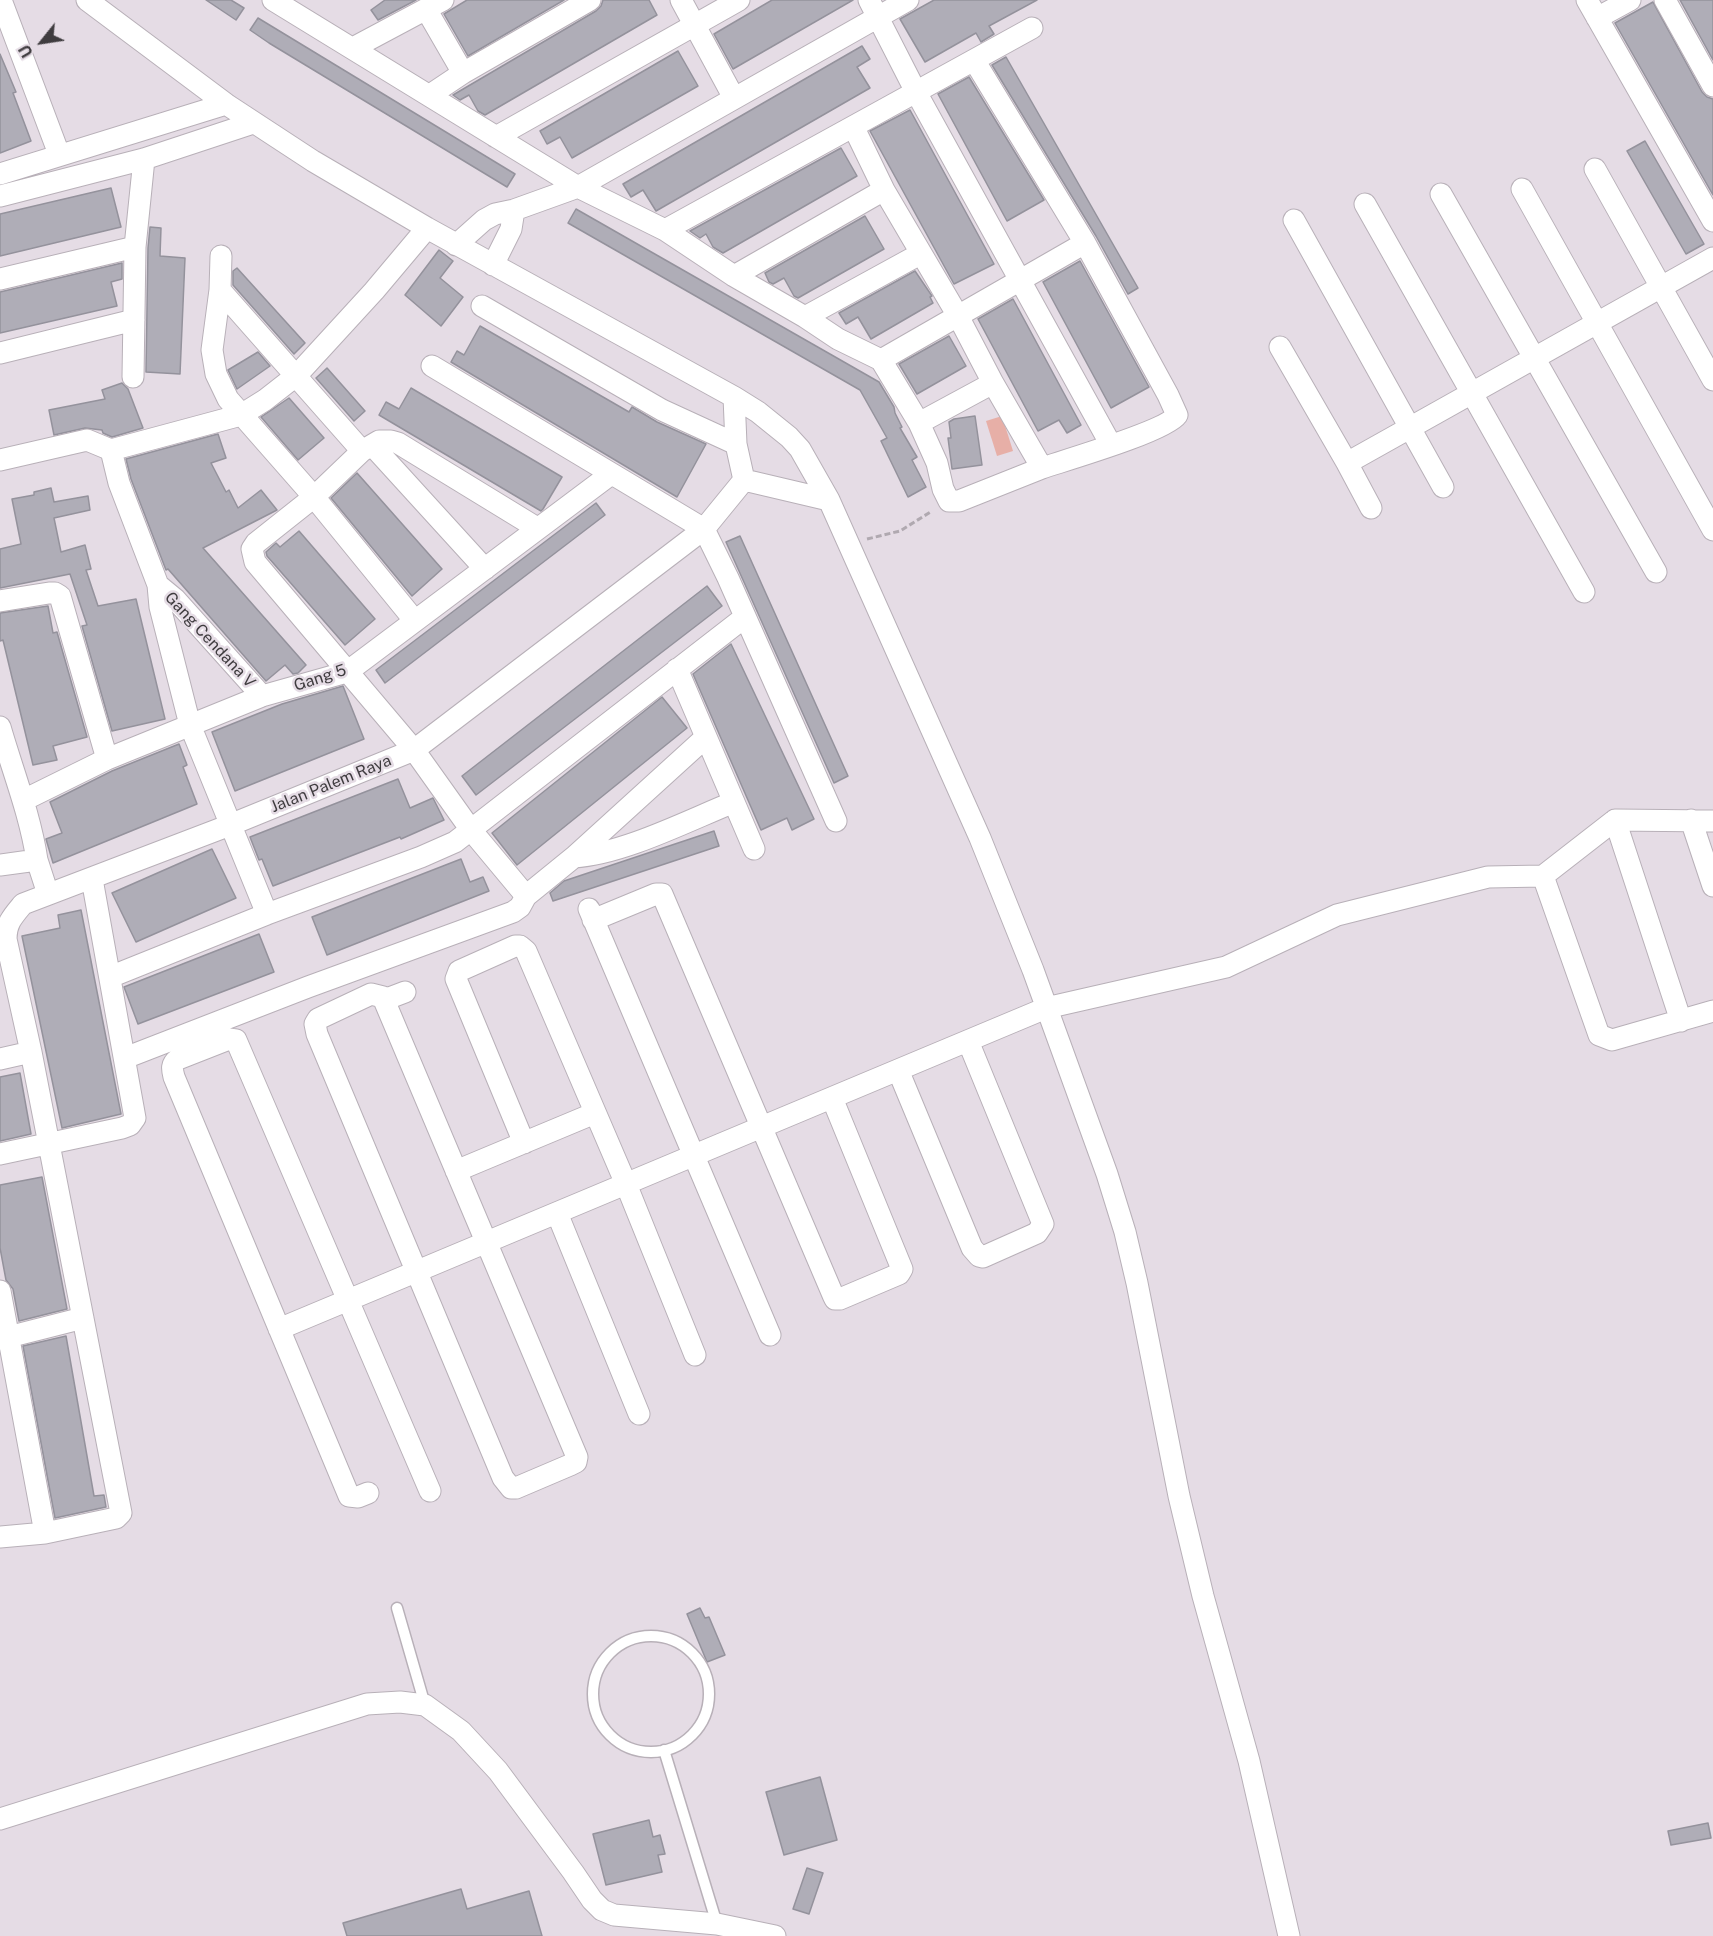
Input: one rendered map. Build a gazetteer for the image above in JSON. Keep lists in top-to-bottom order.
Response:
{
  "streets": {
    "street": ["Gang Cendana V", "Gang 5", "Jalan Palem Raya"]
  },
  "crossings": [
    ["Gang Cendana V", "Gang 5"],
    ["Gang Cendana V", "Jalan Palem Raya"]
  ],
  "north": "bottom left"
}
